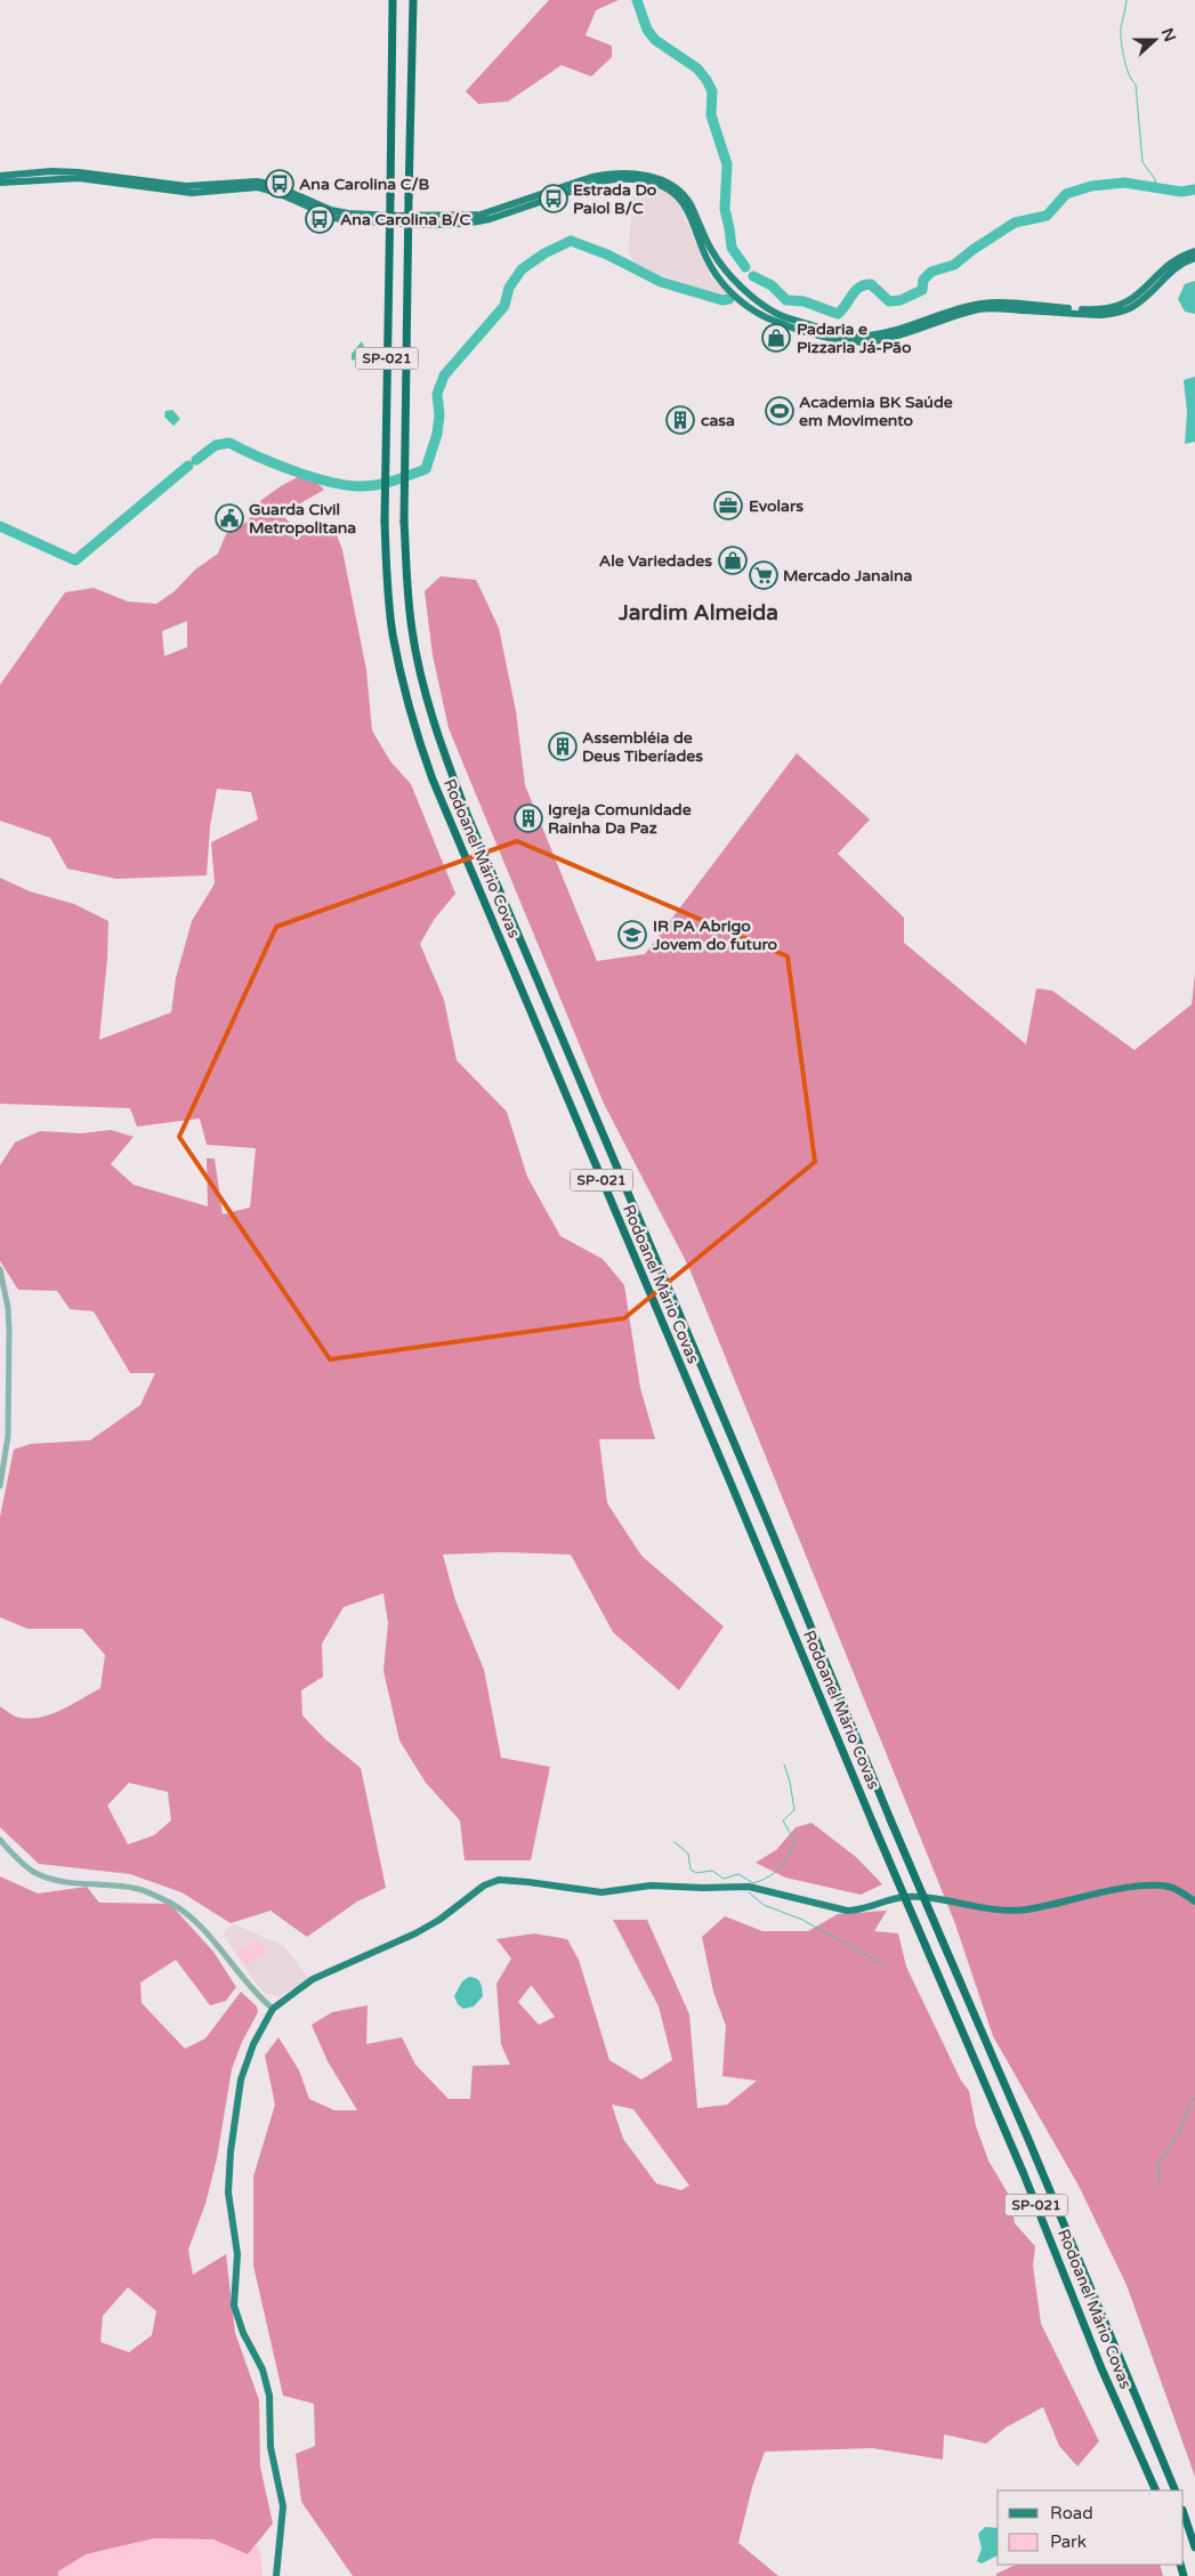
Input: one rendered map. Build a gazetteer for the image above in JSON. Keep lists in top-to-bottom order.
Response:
{
  "streets": {
    "highway": ["SP-021", "Rodoanel Mário Covas"]
  },
  "districts": ["Jardim Almeida"],
  "places": {
    "bus stop": ["Ana Carolina C/B", "Estrada Do Paiol B/C", "Ana Carolina B/C"],
    "shop": ["Padaria e Pizzaria Já-Pão", "Ale Variedades"],
    "sports": ["Academia BK Saúde em Movimento"],
    "building": ["casa", "Assembléia de Deus Tiberíades", "Igreja Comunidade Rainha Da Paz"],
    "office": ["Evolars"],
    "public building": ["Guarda Civil Metropolitana"],
    "supermarket": ["Mercado Janaina"],
    "school or university": ["IR PA Abrigo Jovem do futuro"]
  },
  "legend": ["Road", "Park"],
  "north": "right"
}
